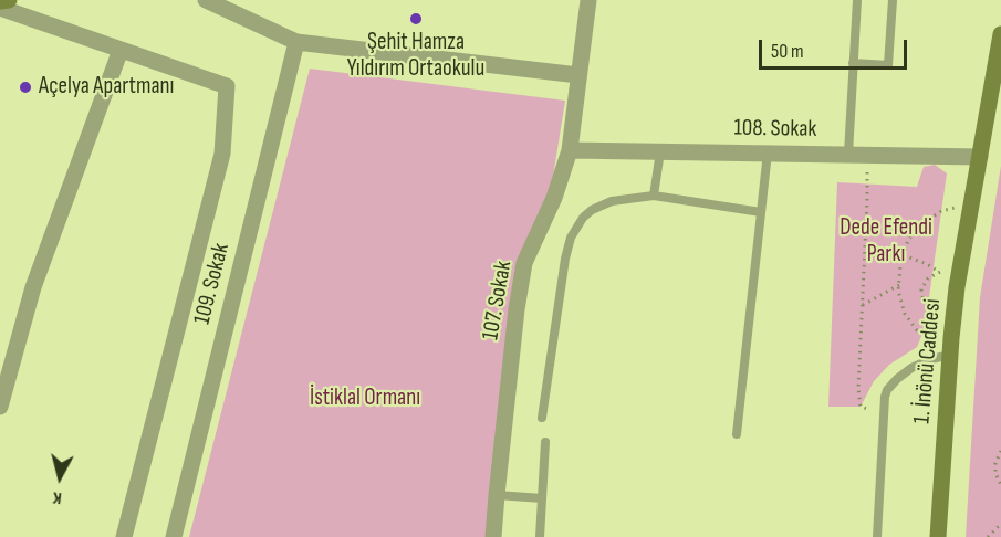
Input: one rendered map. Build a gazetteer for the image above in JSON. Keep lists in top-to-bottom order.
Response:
{
  "streets": {
    "street": [
      "108. Sokak",
      "109. Sokak",
      "107. Sokak",
      "1. İnönü Caddesi"
    ]
  },
  "crossings": [
    ["108. Sokak", "107. Sokak"],
    ["108. Sokak", "1. İnönü Caddesi"]
  ],
  "parks": ["Dede Efendi Parkı", "İstiklal Ormanı"],
  "places": ["Şehit Hamza Yıldırım Ortaokulu", "Açelya Apartmanı"],
  "scale_bar": "50 m",
  "north": "bottom"
}
